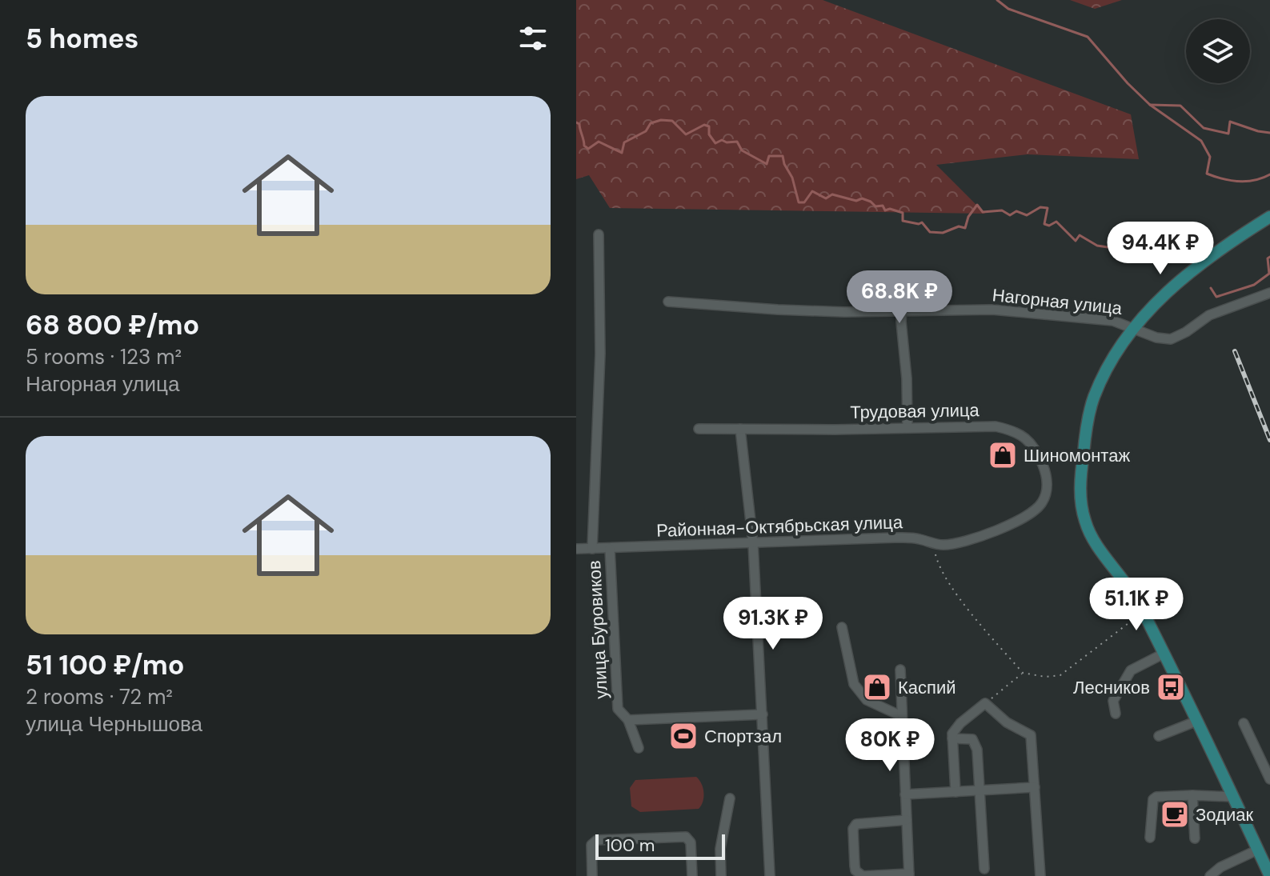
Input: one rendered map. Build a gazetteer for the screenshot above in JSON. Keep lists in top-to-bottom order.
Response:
{
  "streets": {
    "street": [
      "Нагорная улица",
      "Трудовая улица",
      "Районная-Октябрьская улица",
      "улица Буровиков"
    ]
  },
  "crossings": [
    ["Трудовая улица", "Районная-Октябрьская улица"],
    ["Районная-Октябрьская улица", "улица Буровиков"]
  ],
  "places": {
    "shop": ["Шиномонтаж", "Каспий"],
    "bus stop": ["Лесников"],
    "sports": ["Спортзал"],
    "cafe": ["Зодиак"]
  },
  "scale_bar": "100 m",
  "page": {
    "heading": "5 homes",
    "list": [
      {
        "name": "68 800 ₽/mo",
        "note": "5 rooms · 123 m² · Нагорная улица"
      },
      {
        "name": "51 100 ₽/mo",
        "note": "2 rooms · 72 m² · улица Чернышова"
      }
    ],
    "price": [
      "94.4K ₽",
      "68.8K ₽",
      "51.1K ₽",
      "91.3K ₽",
      "80K ₽"
    ],
    "scale": "100 m"
  }
}
